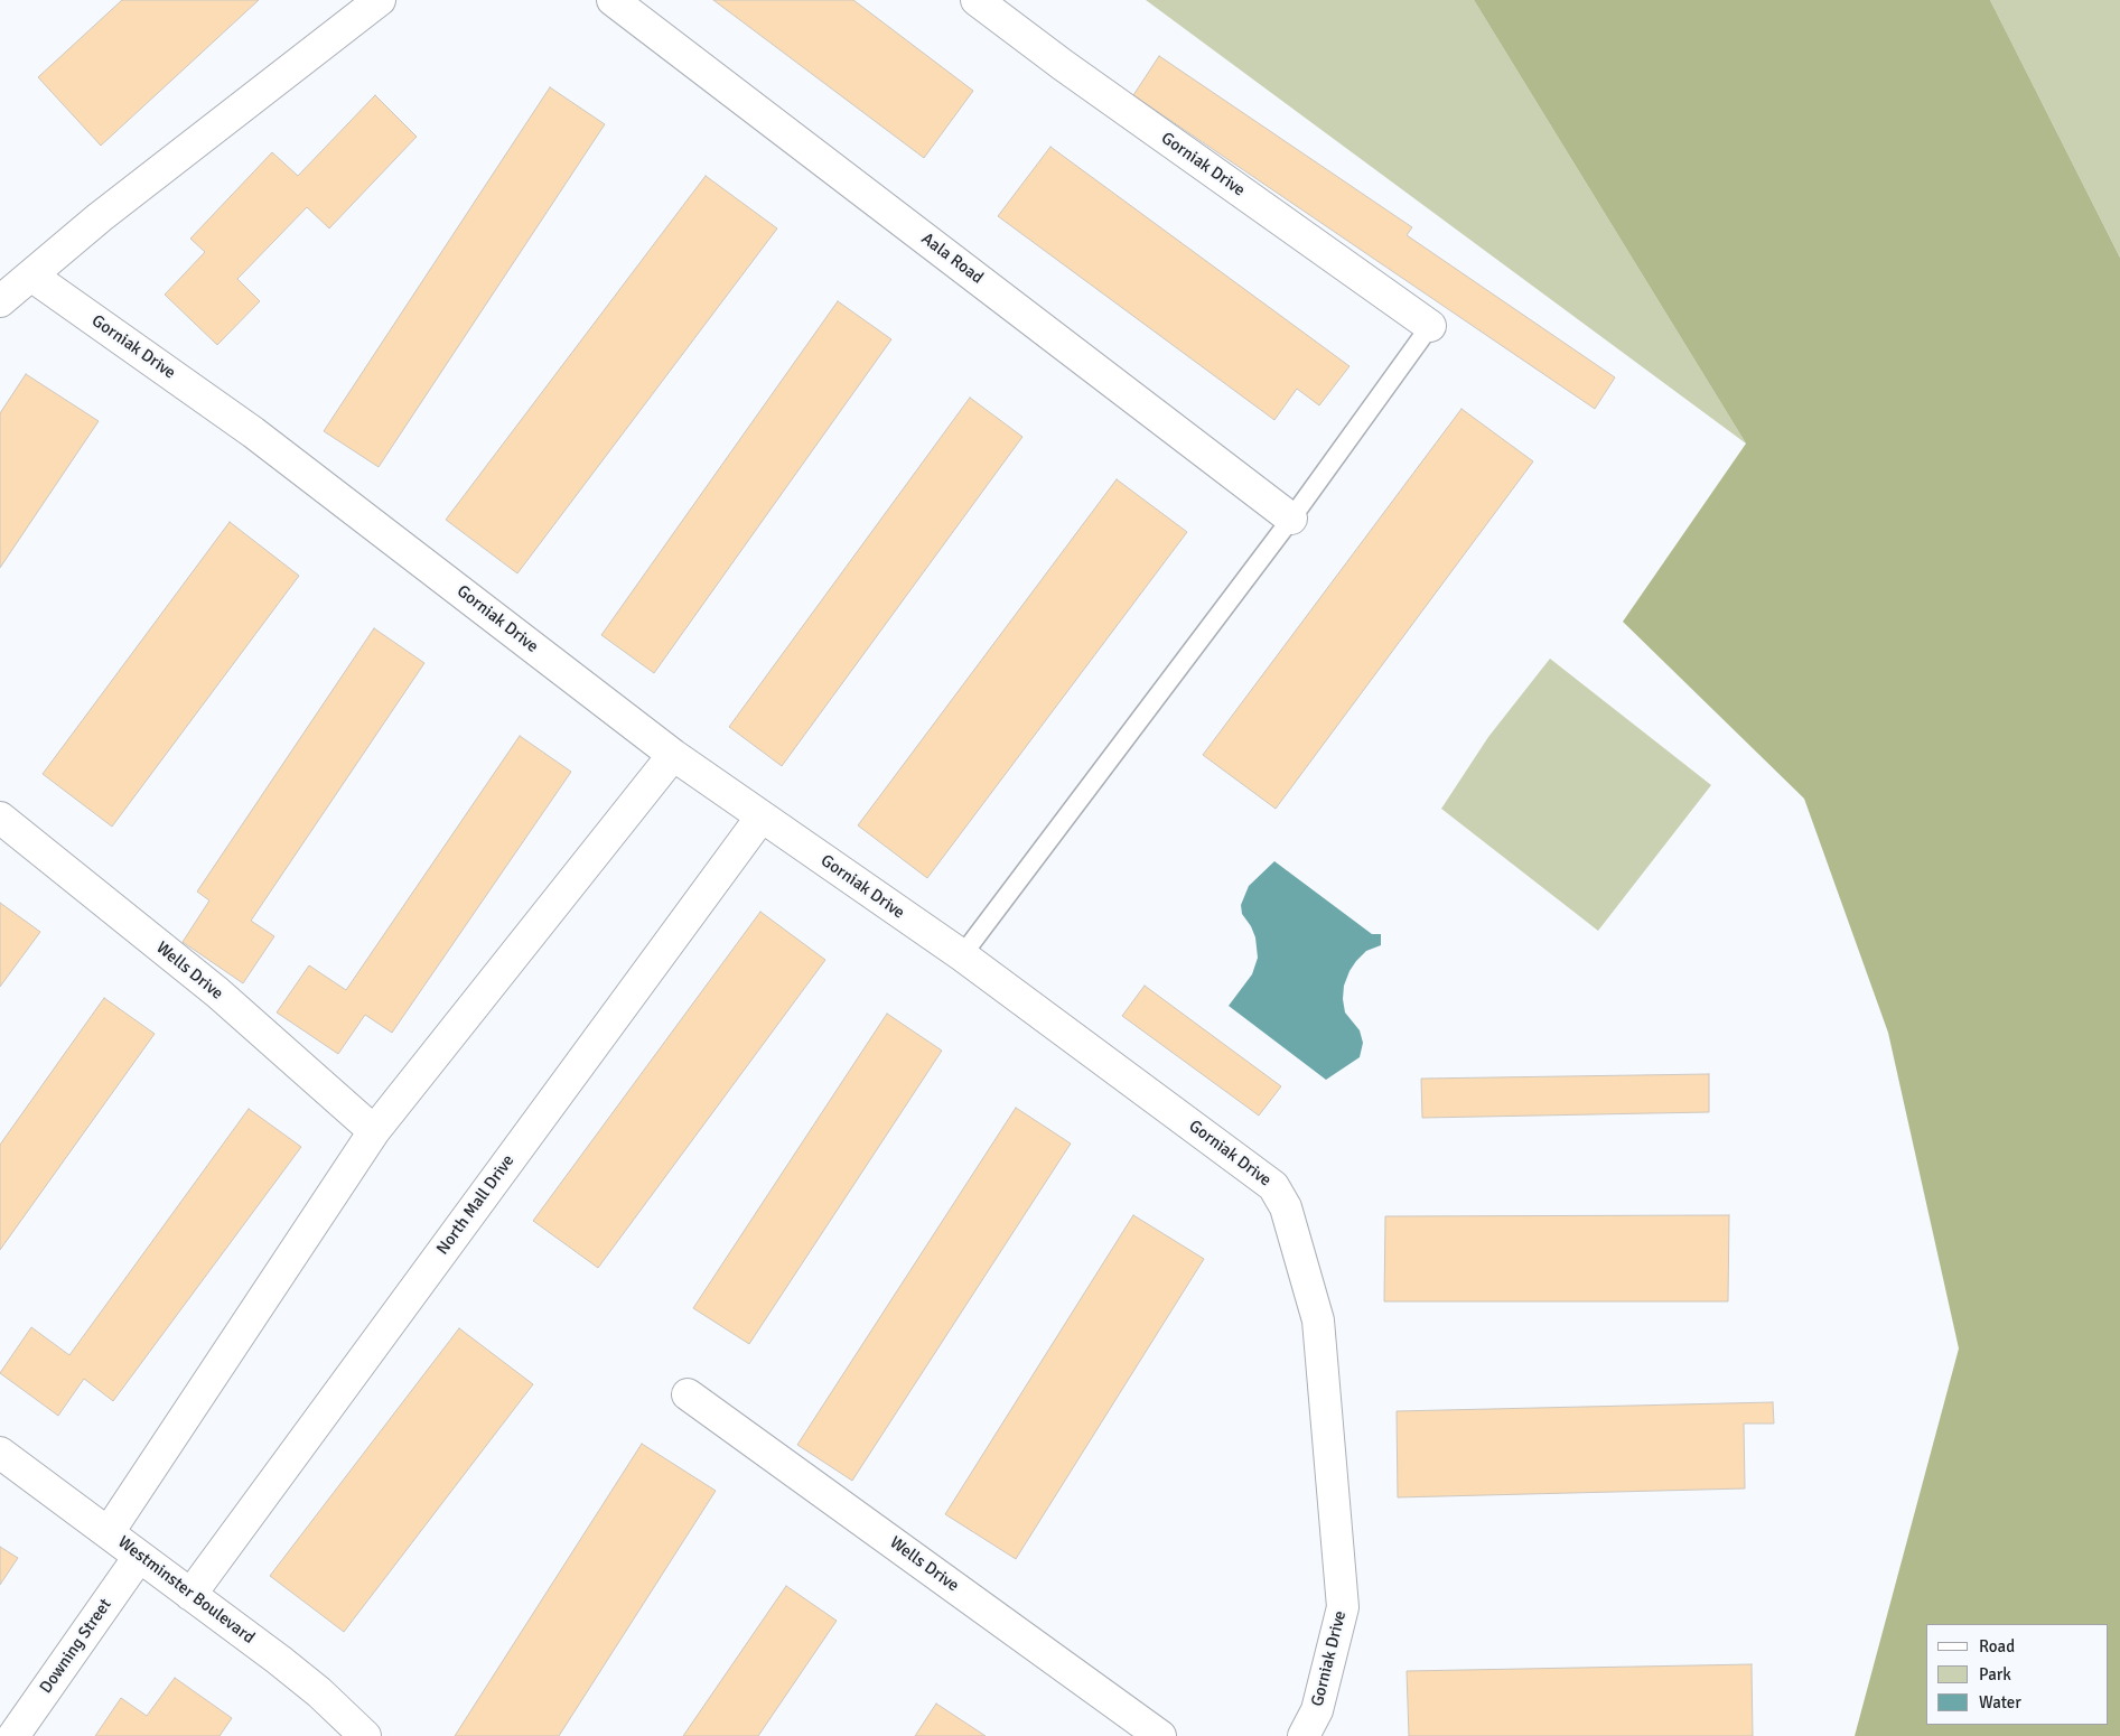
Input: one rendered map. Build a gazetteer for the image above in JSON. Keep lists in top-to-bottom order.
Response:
{
  "streets": {
    "street": [
      "Gorniak Drive",
      "Aala Road",
      "Wells Drive",
      "North Mall Drive",
      "Westminster Boulevard",
      "Downing Street"
    ]
  },
  "crossings": [
    ["Gorniak Drive", "North Mall Drive"],
    ["North Mall Drive", "Westminster Boulevard"],
    ["Westminster Boulevard", "Downing Street"]
  ],
  "legend": ["Road", "Park", "Water"]
}
